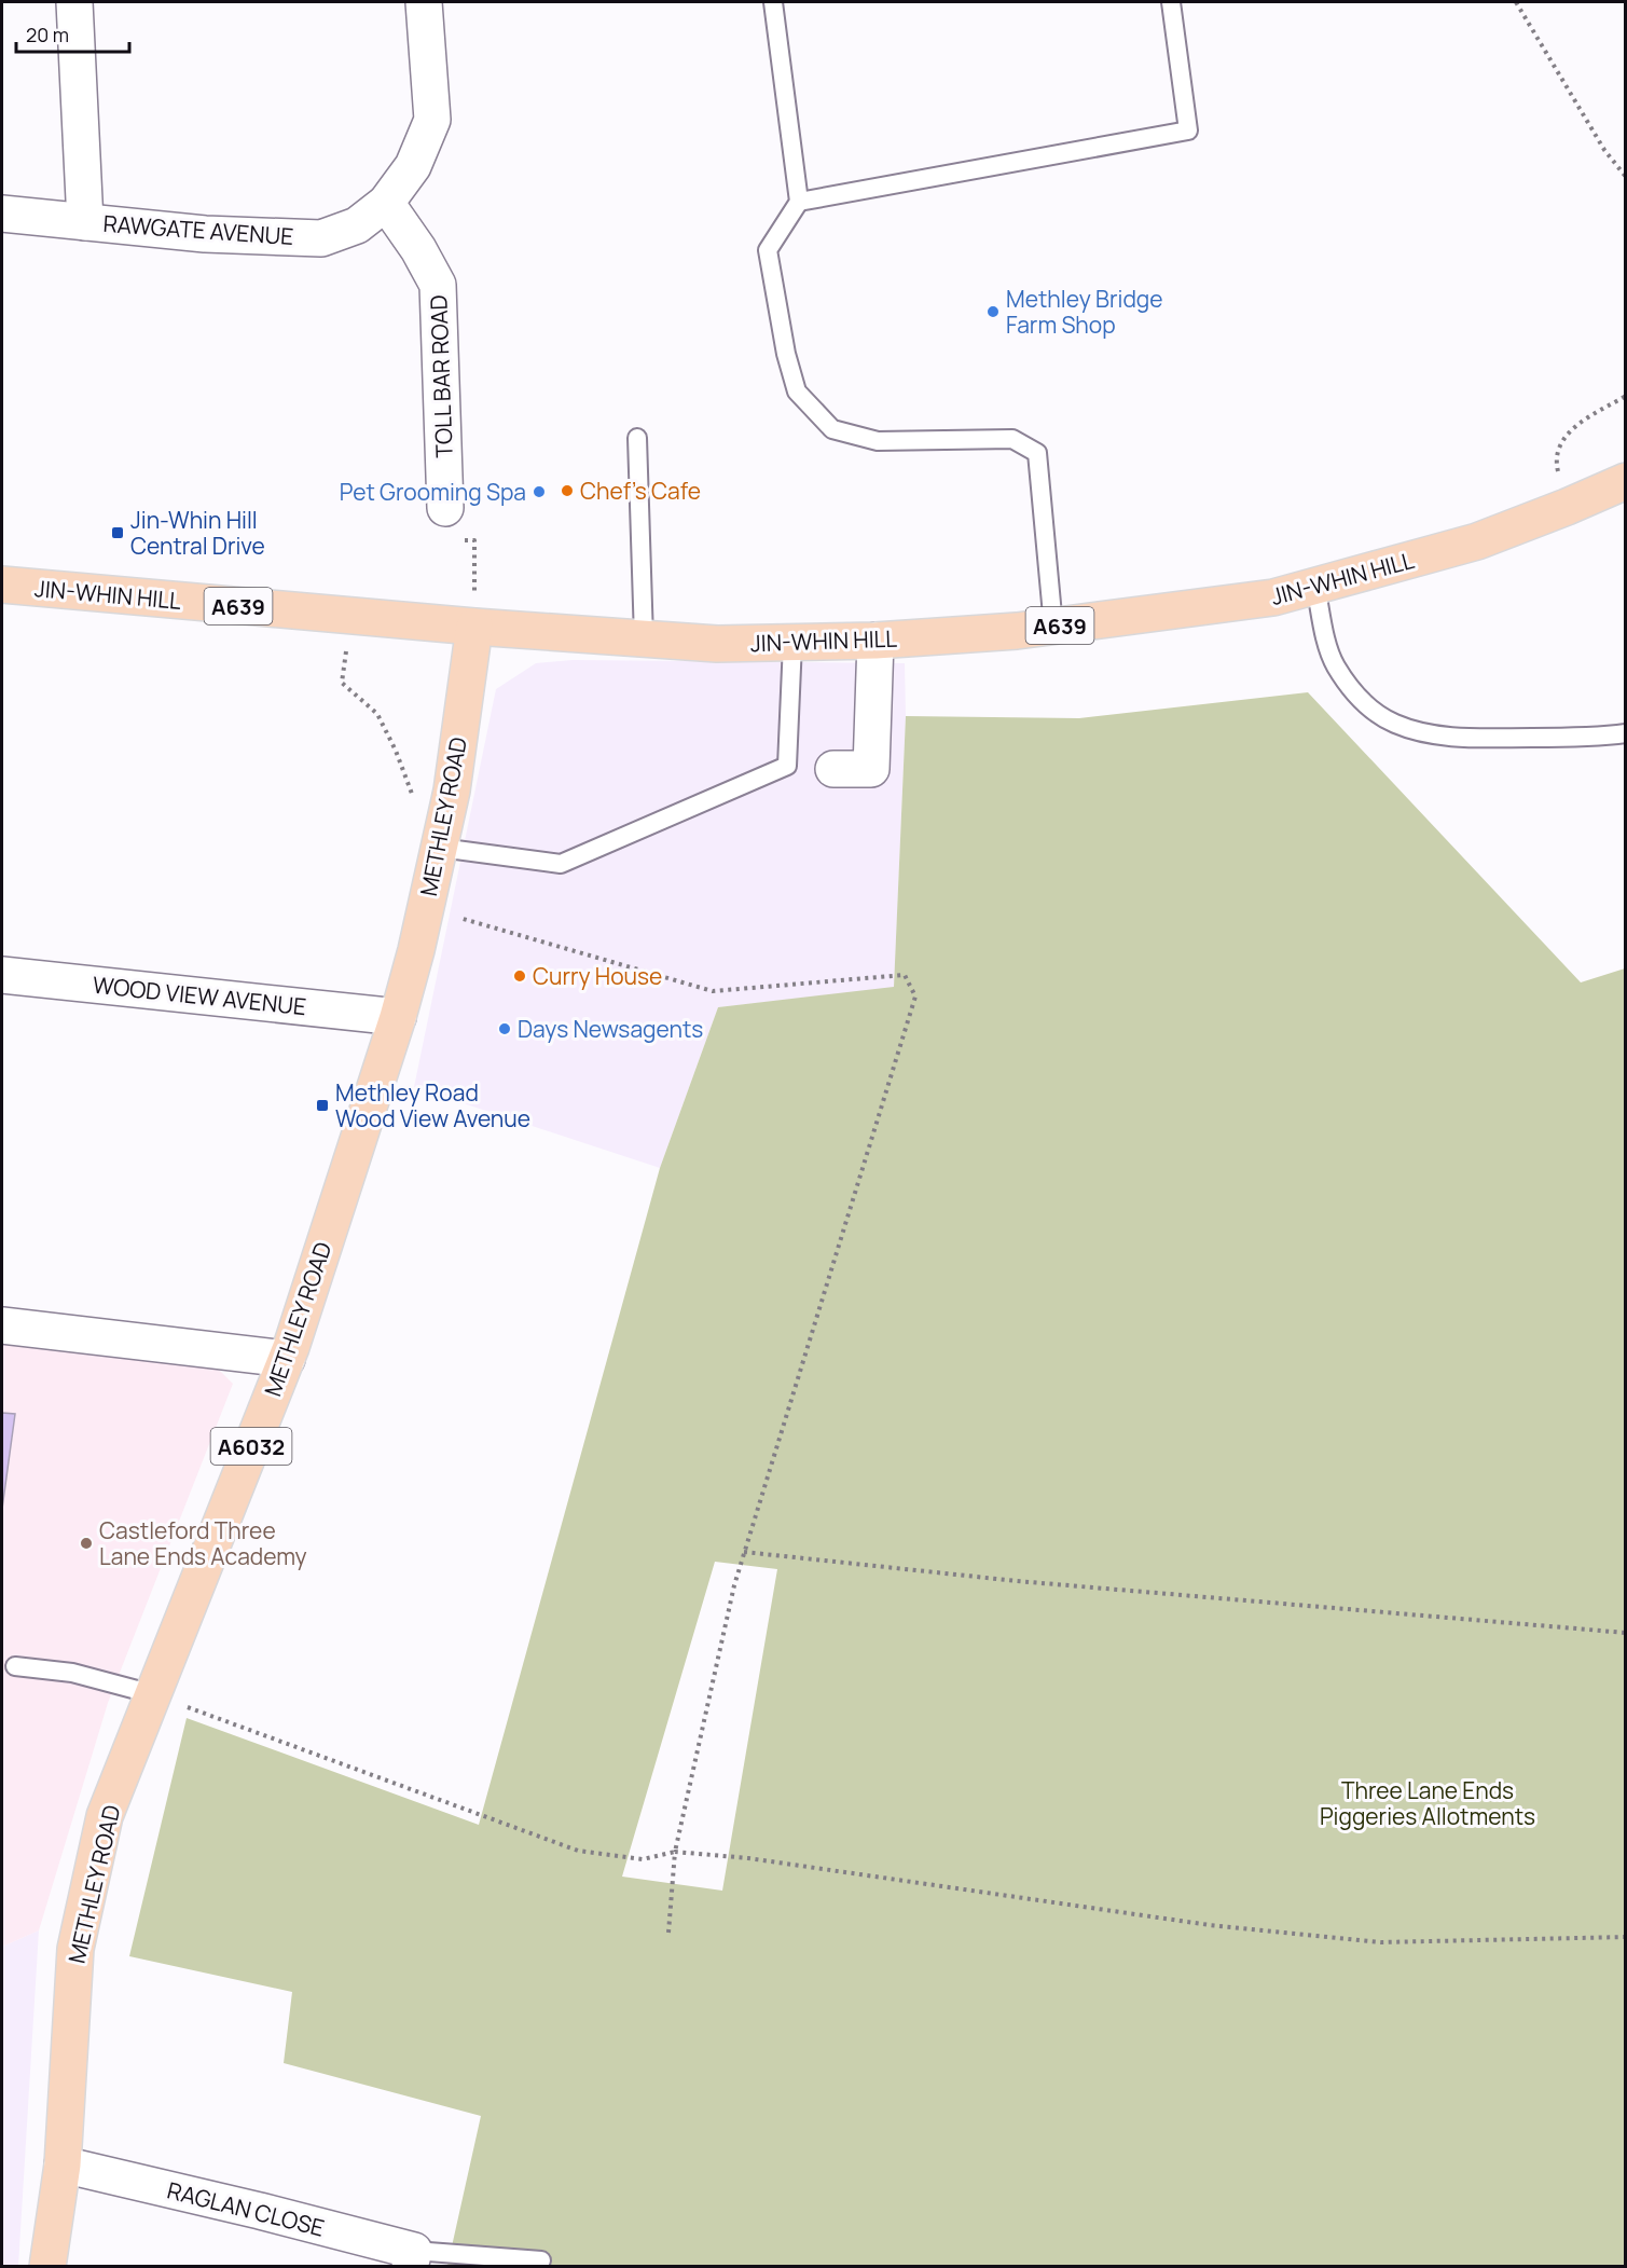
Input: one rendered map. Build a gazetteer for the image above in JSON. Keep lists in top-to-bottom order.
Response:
{
  "streets": {
    "main road": [
      "JIN-WHIN HILL",
      "A639",
      "METHLEY ROAD",
      "A6032"
    ],
    "street": [
      "RAWGATE AVENUE",
      "TOLL BAR ROAD",
      "WOOD VIEW AVENUE",
      "RAGLAN CLOSE"
    ]
  },
  "crossings": [
    ["RAWGATE AVENUE", "TOLL BAR ROAD"],
    ["JIN-WHIN HILL", "METHLEY ROAD"],
    ["METHLEY ROAD", "WOOD VIEW AVENUE"],
    ["METHLEY ROAD", "RAGLAN CLOSE"]
  ],
  "parks": ["Three Lane Ends Piggeries Allotments"],
  "places": {
    "other": [
      "Methley Bridge Farm Shop",
      "Chef's Cafe",
      "Pet Grooming Spa",
      "Curry House",
      "Days Newsagents",
      "Castleford Three Lane Ends Academy"
    ],
    "transit": ["Jin-Whin Hill Central Drive", "Methley Road Wood View Avenue"]
  },
  "scale_bar": "20 m"
}
